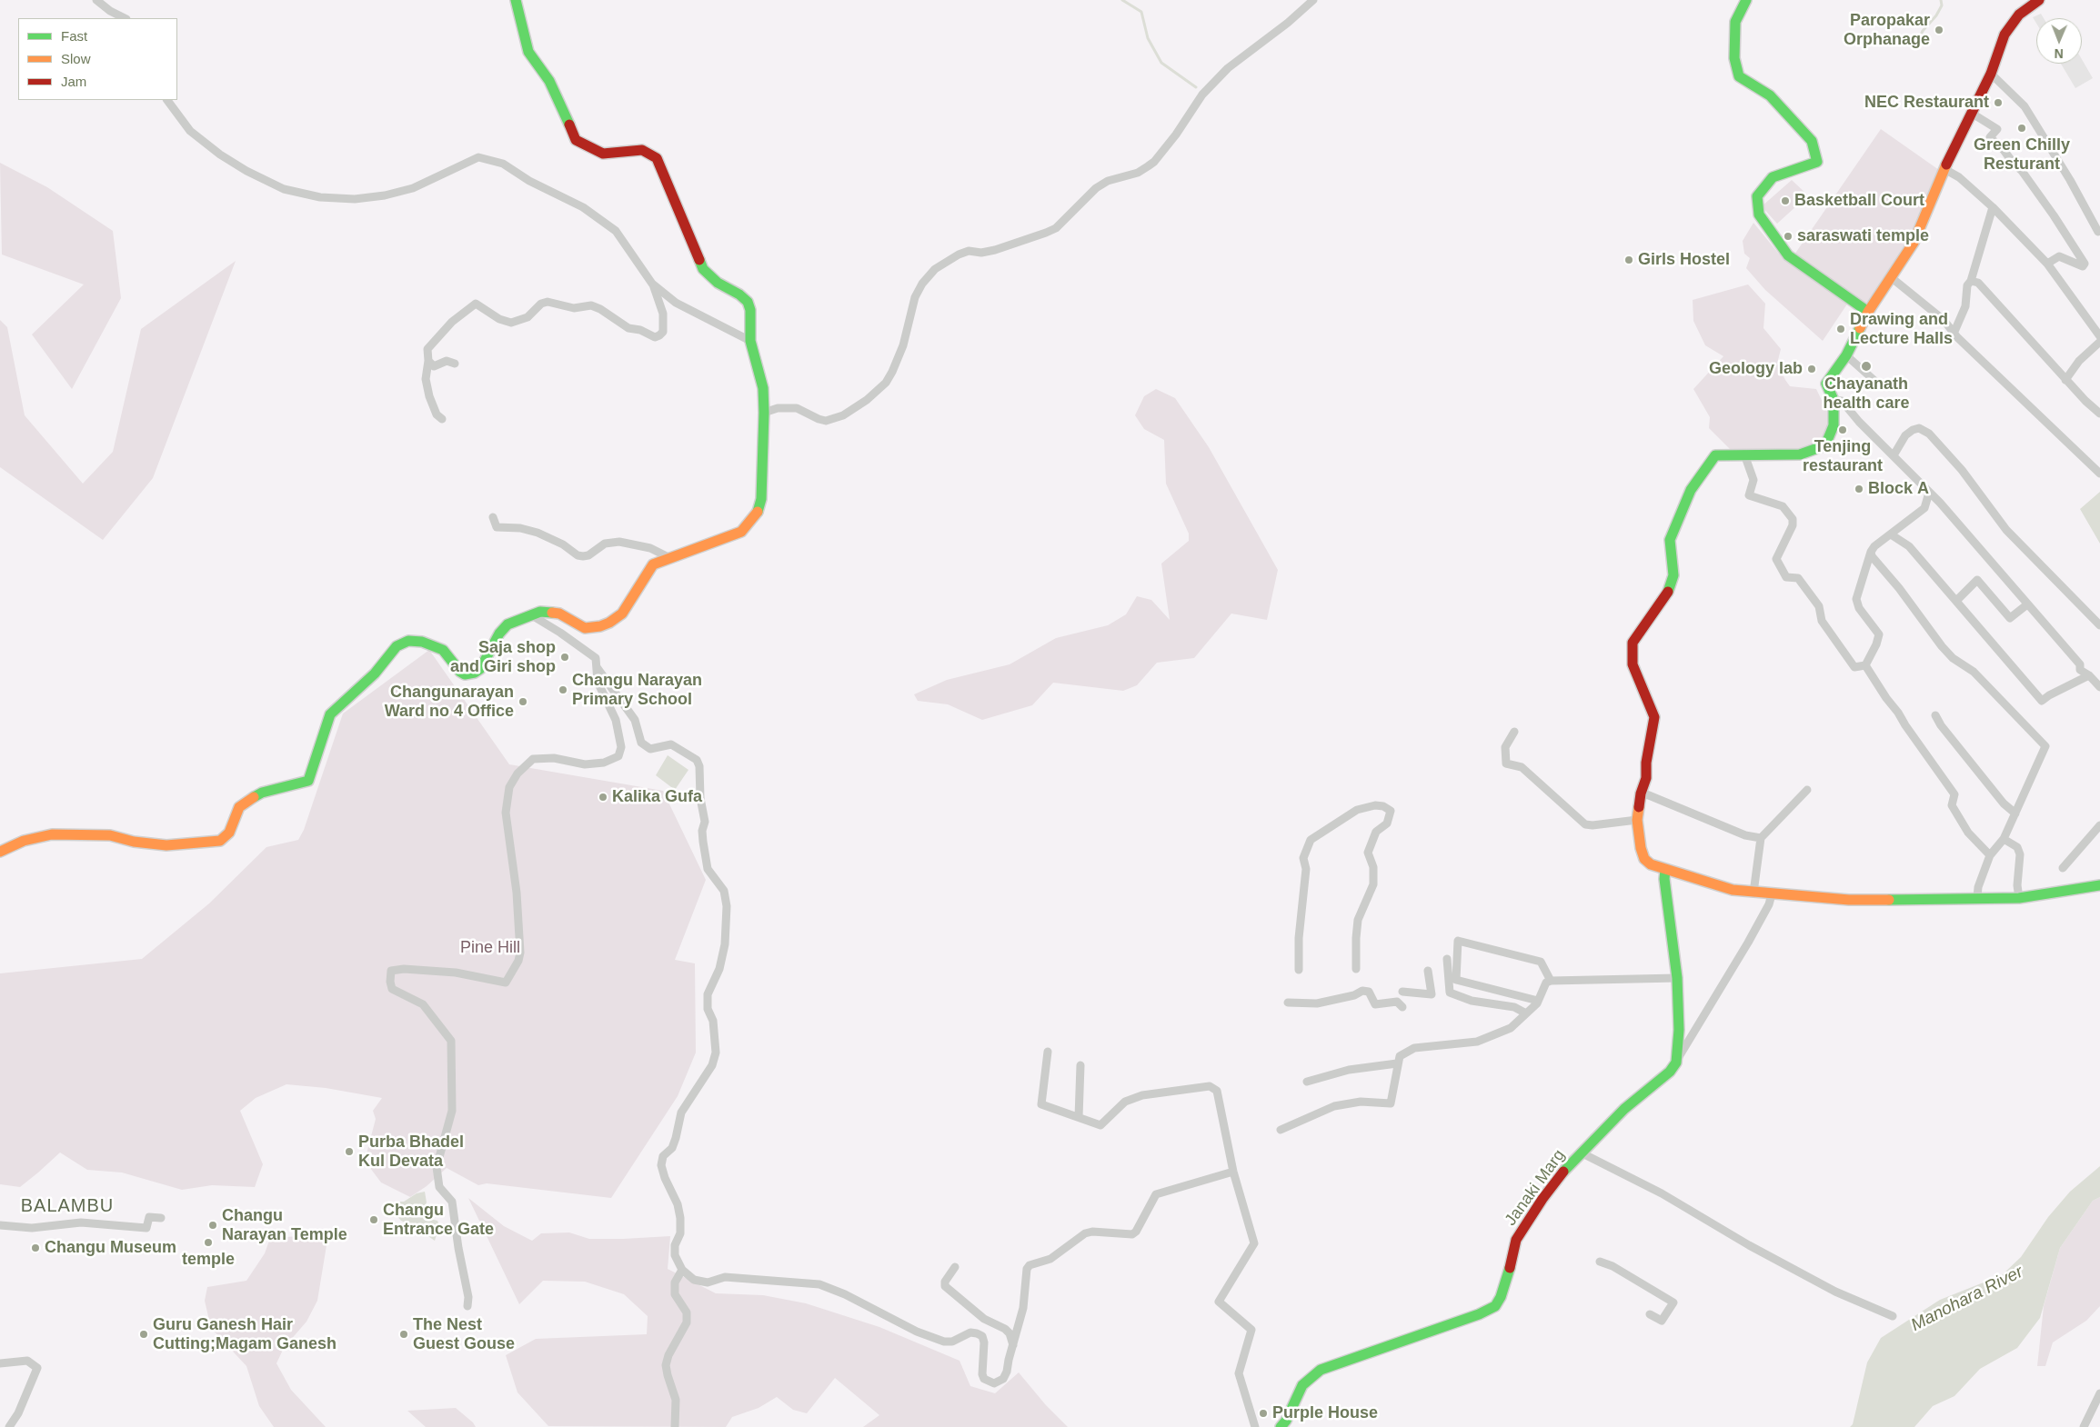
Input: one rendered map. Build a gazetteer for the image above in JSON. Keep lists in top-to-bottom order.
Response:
{
  "streets": {
    "street": ["Janaki Marg"]
  },
  "districts": ["BALAMBU"],
  "water": ["Manohara River"],
  "parks": ["Pine Hill"],
  "places": [
    "Paropakar Orphanage",
    "NEC Restaurant",
    "Green Chilly Resturant",
    "Basketball Court",
    "saraswati temple",
    "Girls Hostel",
    "Drawing and Lecture Halls",
    "Chayanath health care",
    "Geology lab",
    "Tenjing restaurant",
    "Block A",
    "Saja shop and Giri shop",
    "Changu Narayan Primary School",
    "Changunarayan Ward no 4 Office",
    "Kalika Gufa",
    "Purba Bhadel Kul Devata",
    "Changu Entrance Gate",
    "Changu Narayan Temple",
    "temple",
    "Changu Museum",
    "Guru Ganesh Hair Cutting;Magam Ganesh",
    "The Nest Guest Gouse",
    "Purple House"
  ],
  "legend": ["Fast", "Slow", "Jam"],
  "north": "bottom"
}
